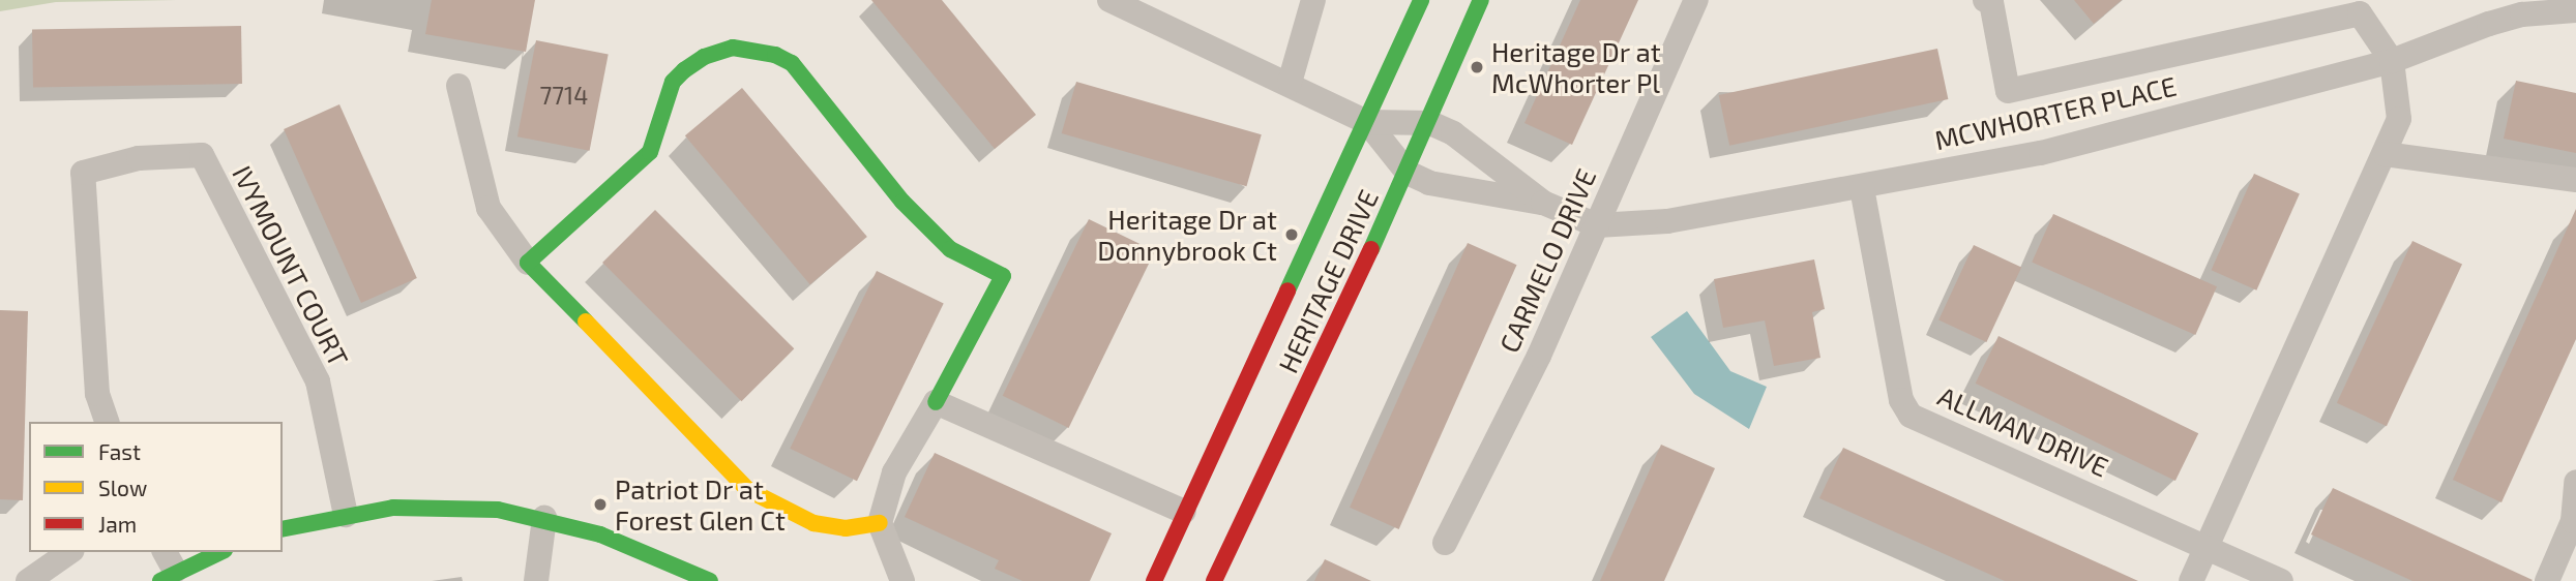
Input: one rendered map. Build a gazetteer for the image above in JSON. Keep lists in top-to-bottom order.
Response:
{
  "streets": {
    "street": [
      "MCWHORTER PLACE",
      "CARMELO DRIVE",
      "IVYMOUNT COURT",
      "HERITAGE DRIVE",
      "ALLMAN DRIVE"
    ]
  },
  "crossings": [
    ["MCWHORTER PLACE", "CARMELO DRIVE"],
    ["MCWHORTER PLACE", "HERITAGE DRIVE"],
    ["MCWHORTER PLACE", "ALLMAN DRIVE"]
  ],
  "places": ["Heritage Dr at McWhorter Pl", "Heritage Dr at Donnybrook Ct", "Patriot Dr at Forest Glen Ct"],
  "house_numbers": ["7714"],
  "legend": ["Fast", "Slow", "Jam"]
}
